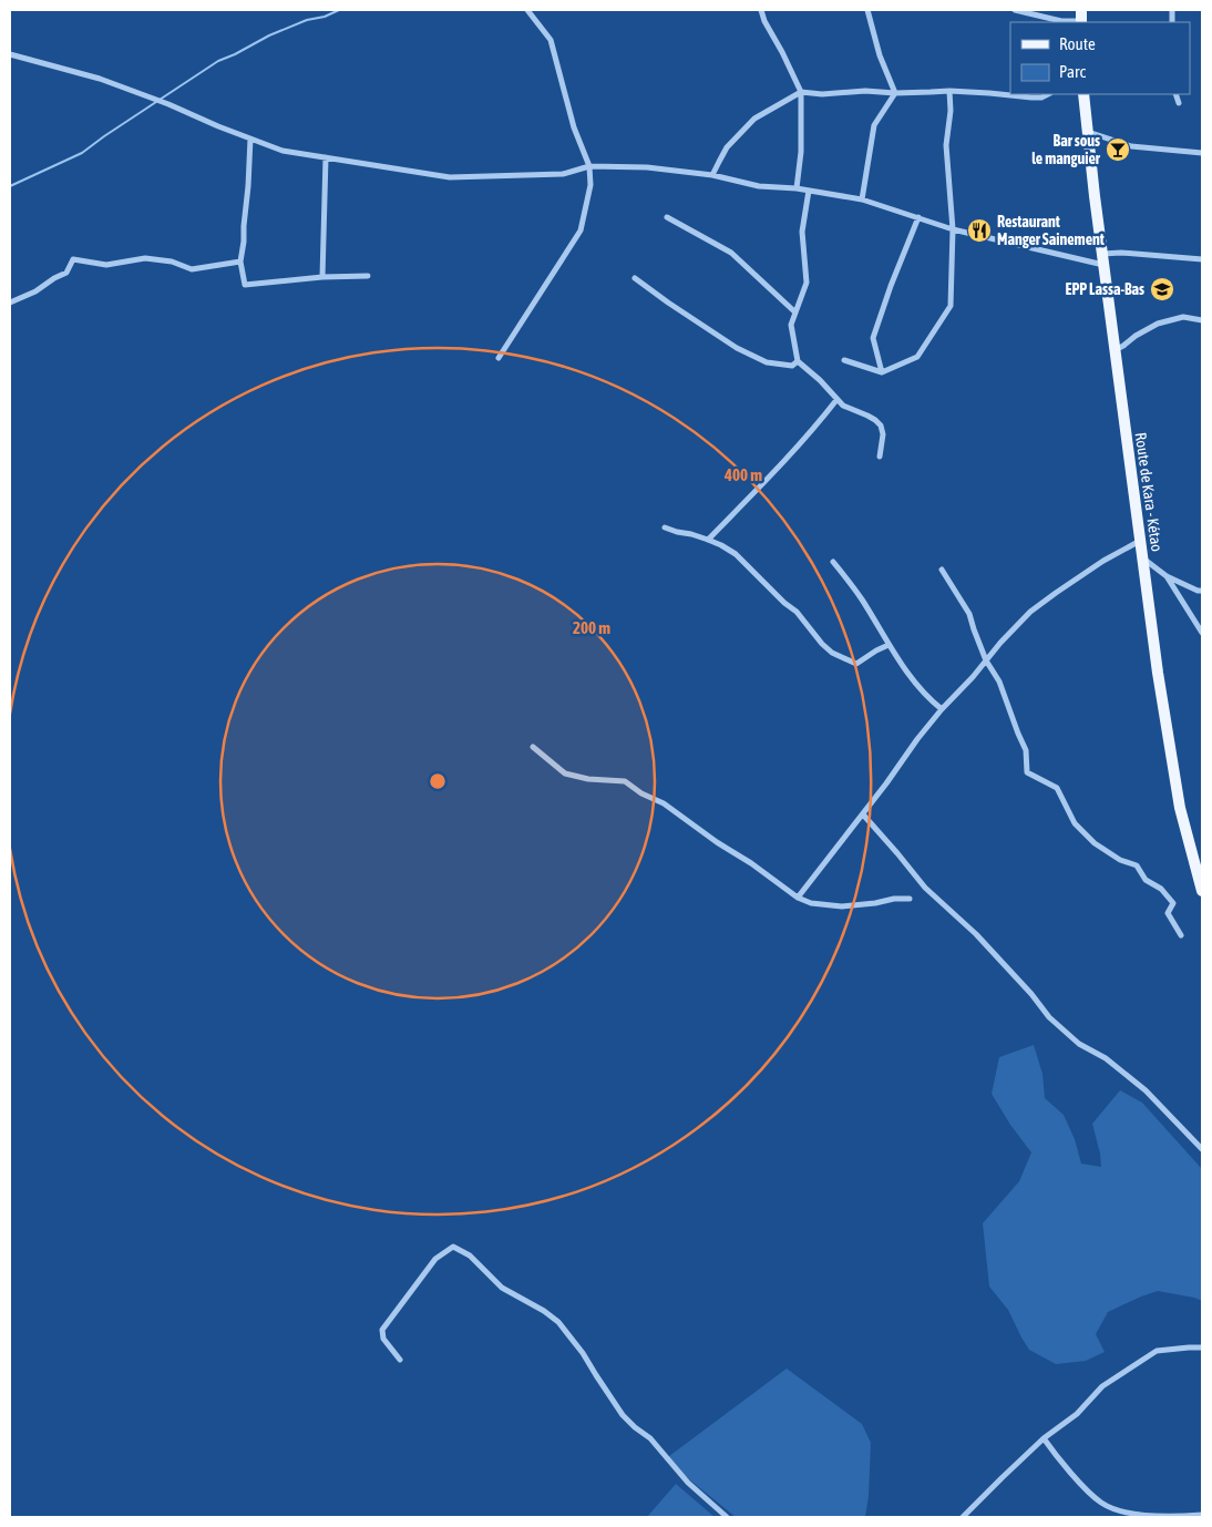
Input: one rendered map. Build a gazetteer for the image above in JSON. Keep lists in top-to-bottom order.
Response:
{
  "streets": {
    "main road": ["Route de Kara - Kétao"]
  },
  "places": {
    "bar": ["Bar sous le manguier"],
    "restaurant": ["Restaurant Manger Sainement"],
    "school or university": ["EPP Lassa-Bas"]
  },
  "legend": ["Route", "Parc"],
  "rings": ["400 m", "200 m"]
}
